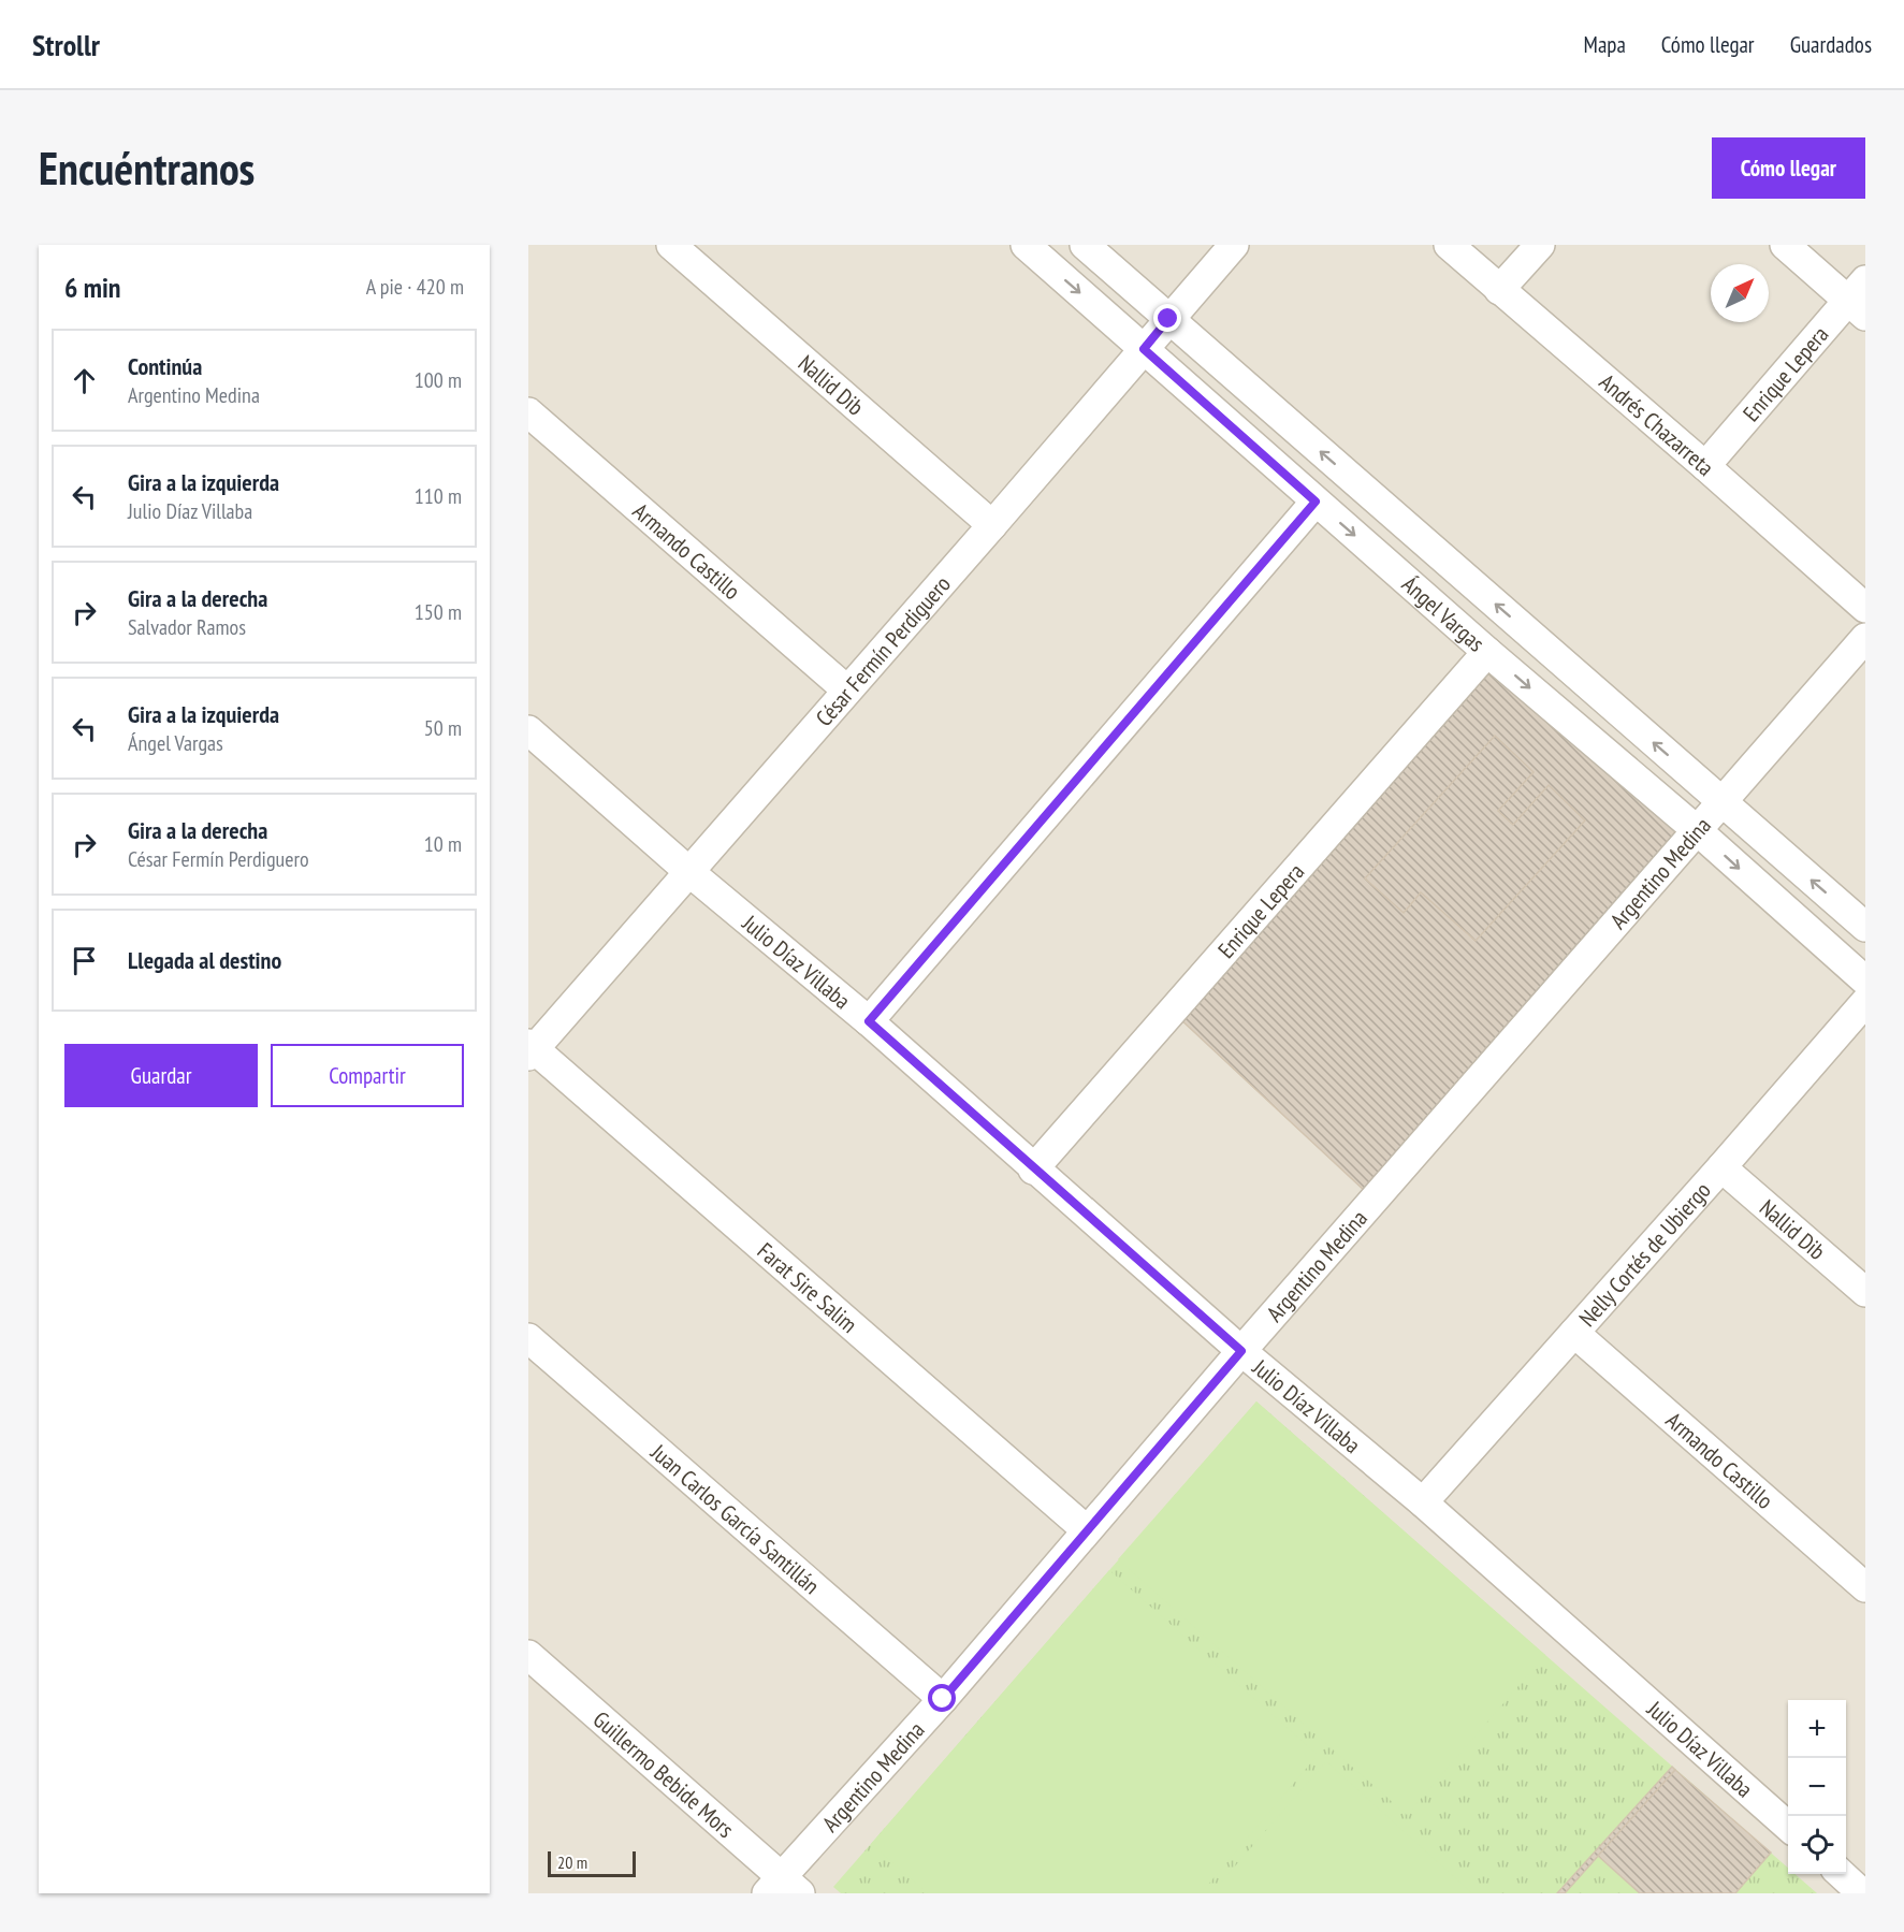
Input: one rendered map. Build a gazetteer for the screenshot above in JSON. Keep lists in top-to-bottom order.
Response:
{
  "streets": {
    "street": [
      "Enrique Lepera",
      "Nallid Dib",
      "Andrés Chazarreta",
      "Armando Castillo",
      "Ángel Vargas",
      "César Fermín Perdiguero",
      "Argentino Medina",
      "Julio Díaz Villaba",
      "Nelly Cortés de Ubiergo",
      "Farat Sire Salim",
      "Juan Carlos García Santillán",
      "Guillermo Bebide Mors"
    ]
  },
  "crossings": [
    ["Enrique Lepera", "Andrés Chazarreta"],
    ["Enrique Lepera", "Ángel Vargas"],
    ["Enrique Lepera", "Julio Díaz Villaba"],
    ["Nallid Dib", "César Fermín Perdiguero"],
    ["Nallid Dib", "Nelly Cortés de Ubiergo"],
    ["Armando Castillo", "César Fermín Perdiguero"],
    ["Armando Castillo", "Nelly Cortés de Ubiergo"],
    ["Ángel Vargas", "César Fermín Perdiguero"],
    ["Ángel Vargas", "Argentino Medina"],
    ["César Fermín Perdiguero", "Julio Díaz Villaba"],
    ["César Fermín Perdiguero", "Farat Sire Salim"],
    ["Argentino Medina", "Julio Díaz Villaba"],
    ["Argentino Medina", "Farat Sire Salim"],
    ["Argentino Medina", "Juan Carlos García Santillán"],
    ["Argentino Medina", "Guillermo Bebide Mors"],
    ["Julio Díaz Villaba", "Nelly Cortés de Ubiergo"]
  ],
  "scale_bar": "20 m",
  "north": "top right",
  "page": {
    "header": "Strollr",
    "nav": ["Mapa", "Cómo llegar", "Guardados"],
    "buttons": [
      "Cómo llegar",
      ["Guardar", "Compartir"]
    ],
    "title": "Encuéntranos",
    "heading": ["6 min", "A pie · 420 m"],
    "list": [
      ["Continúa", "Argentino Medina", "100 m"],
      ["Gira a la izquierda", "Julio Díaz Villaba", "110 m"],
      ["Gira a la derecha", "Salvador Ramos", "150 m"],
      ["Gira a la izquierda", "Ángel Vargas", "50 m"],
      ["Gira a la derecha", "César Fermín Perdiguero", "10 m"],
      "Llegada al destino"
    ],
    "map_buttons": ["+", "−"],
    "scale": "20 m"
  }
}
